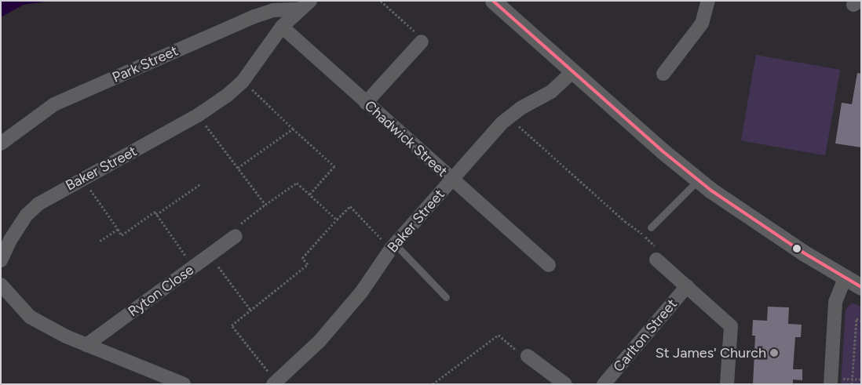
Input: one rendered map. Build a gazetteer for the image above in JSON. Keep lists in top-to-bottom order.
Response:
{
  "streets": {
    "street": [
      "Park Street",
      "Chadwick Street",
      "Baker Street",
      "Ryton Close",
      "Carlton Street"
    ]
  },
  "crossings": [
    ["Park Street", "Chadwick Street"],
    ["Park Street", "Baker Street"],
    ["Chadwick Street", "Baker Street"]
  ],
  "places": ["St James' Church"]
}
